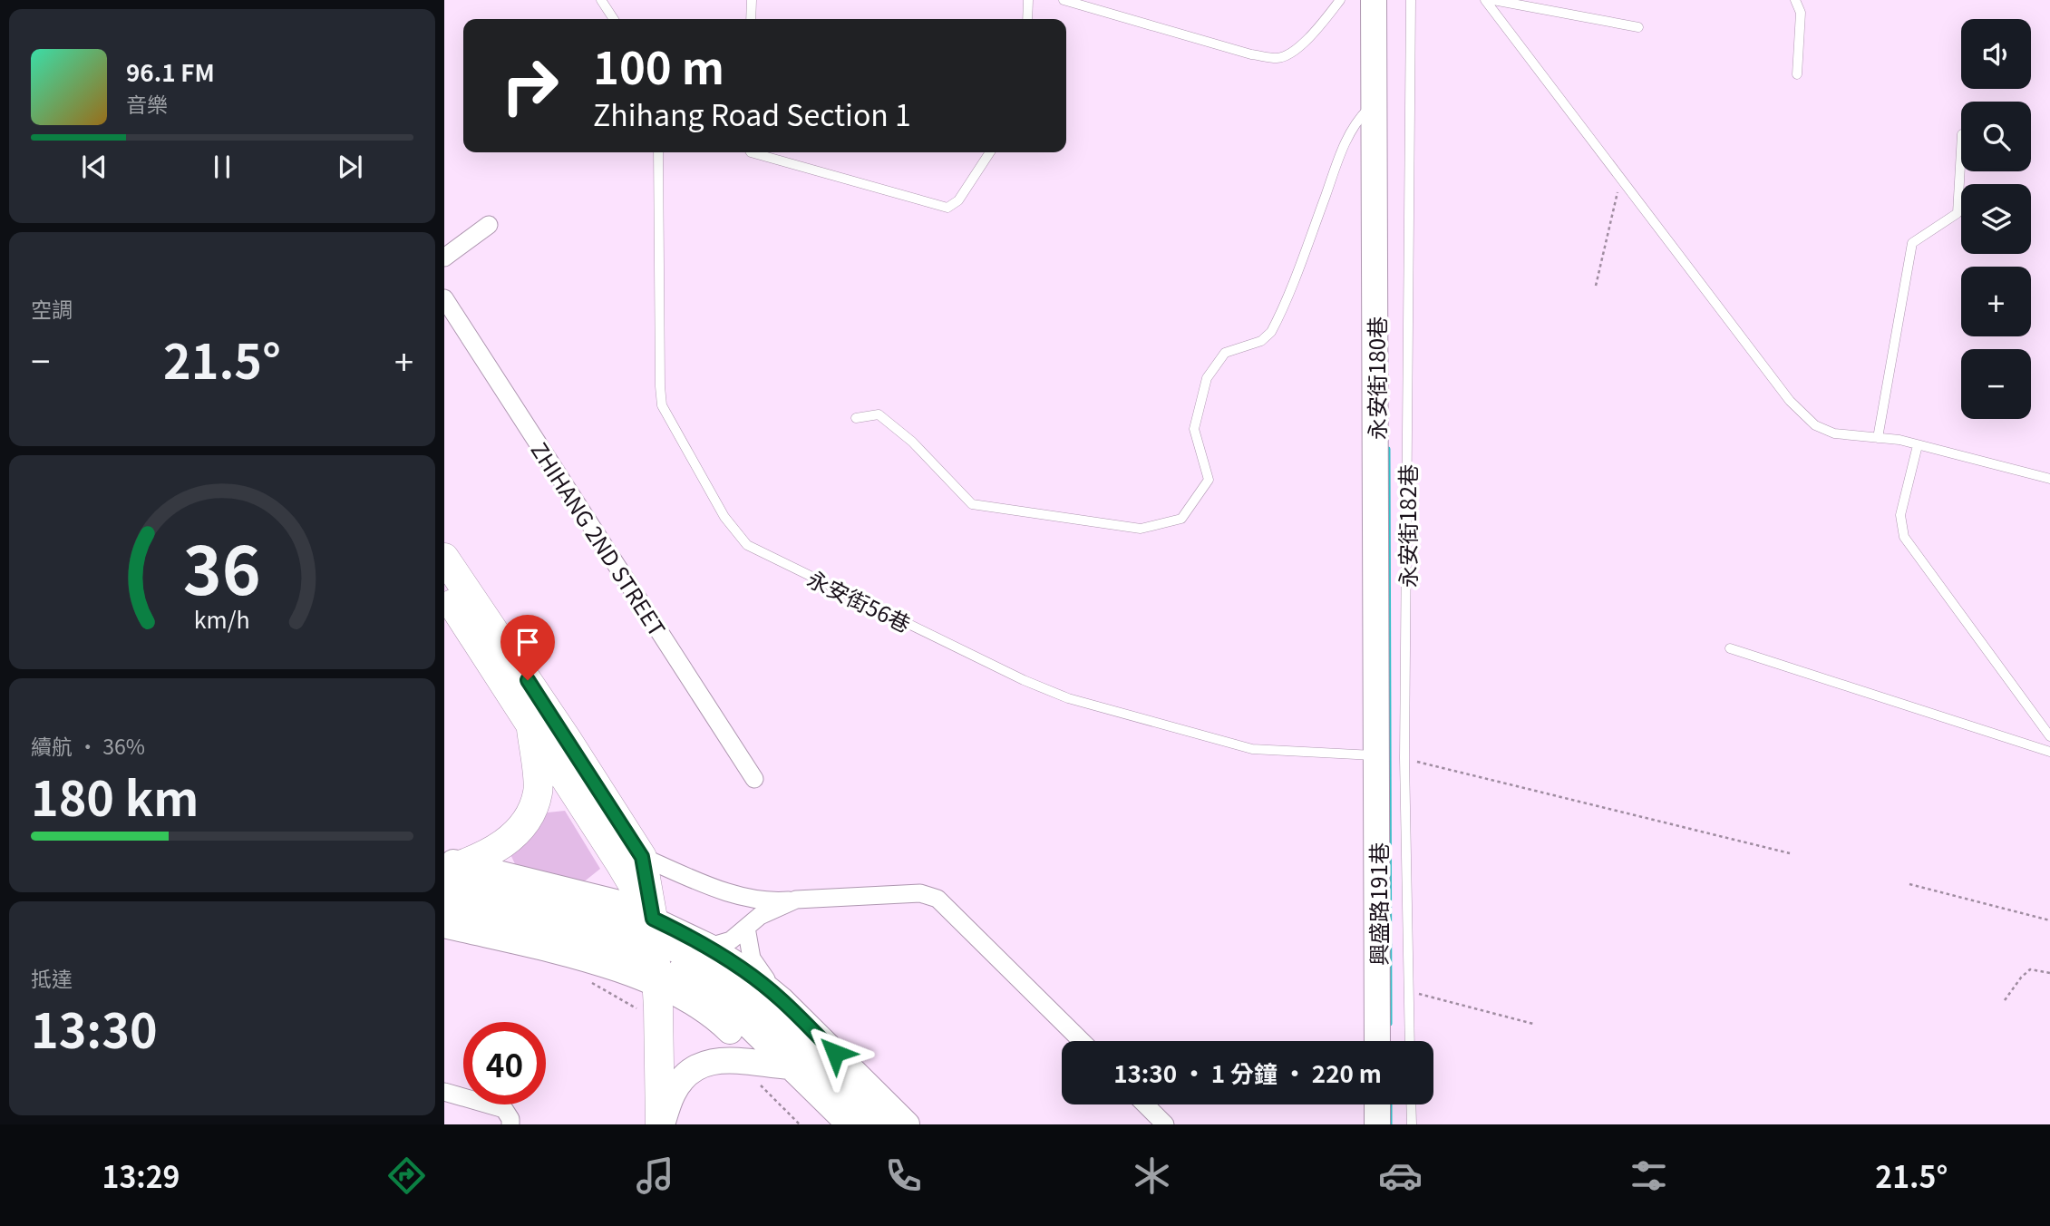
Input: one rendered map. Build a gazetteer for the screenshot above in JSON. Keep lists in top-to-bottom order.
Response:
{
  "streets": {
    "street": ["永安街180巷", "ZHIHANG 2ND STREET", "興盛路191巷"],
    "lane": ["永安街182巷", "永安街56巷"]
  },
  "crossings": [
    ["永安街180巷", "永安街56巷"],
    ["永安街180巷", "興盛路191巷"],
    ["永安街56巷", "興盛路191巷"]
  ],
  "page": {
    "map_buttons": ["+", "−"],
    "turn": ["100 m", "Zhihang Road Section 1"],
    "song": ["96.1 FM", "音樂"],
    "tile": [
      "空調",
      ["續航 · 36%", "180 km"],
      ["抵達", "13:30"]
    ],
    "heat": ["−", "21.5°", "+"],
    "limit": "40",
    "trip": "13:30 · 1 分鐘 · 220 m",
    "tabs": ["13:29", "21.5°"],
    "gauge": ["36", "km/h"]
  }
}
